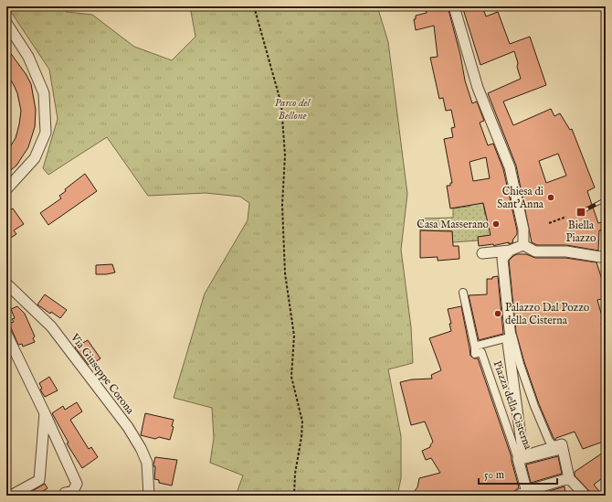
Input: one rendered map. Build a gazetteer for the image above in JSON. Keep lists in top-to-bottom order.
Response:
{
  "streets": {
    "street": ["Via Giuseppe Corona", "Piazza della Cisterna"]
  },
  "parks": ["Parco del Bellone"],
  "places": {
    "other": ["Chiesa di Sant'Anna", "Casa Masserano", "Palazzo Dal Pozzo della Cisterna"],
    "transit": ["Biella Piazzo"]
  },
  "scale_bar": "50 m"
}
